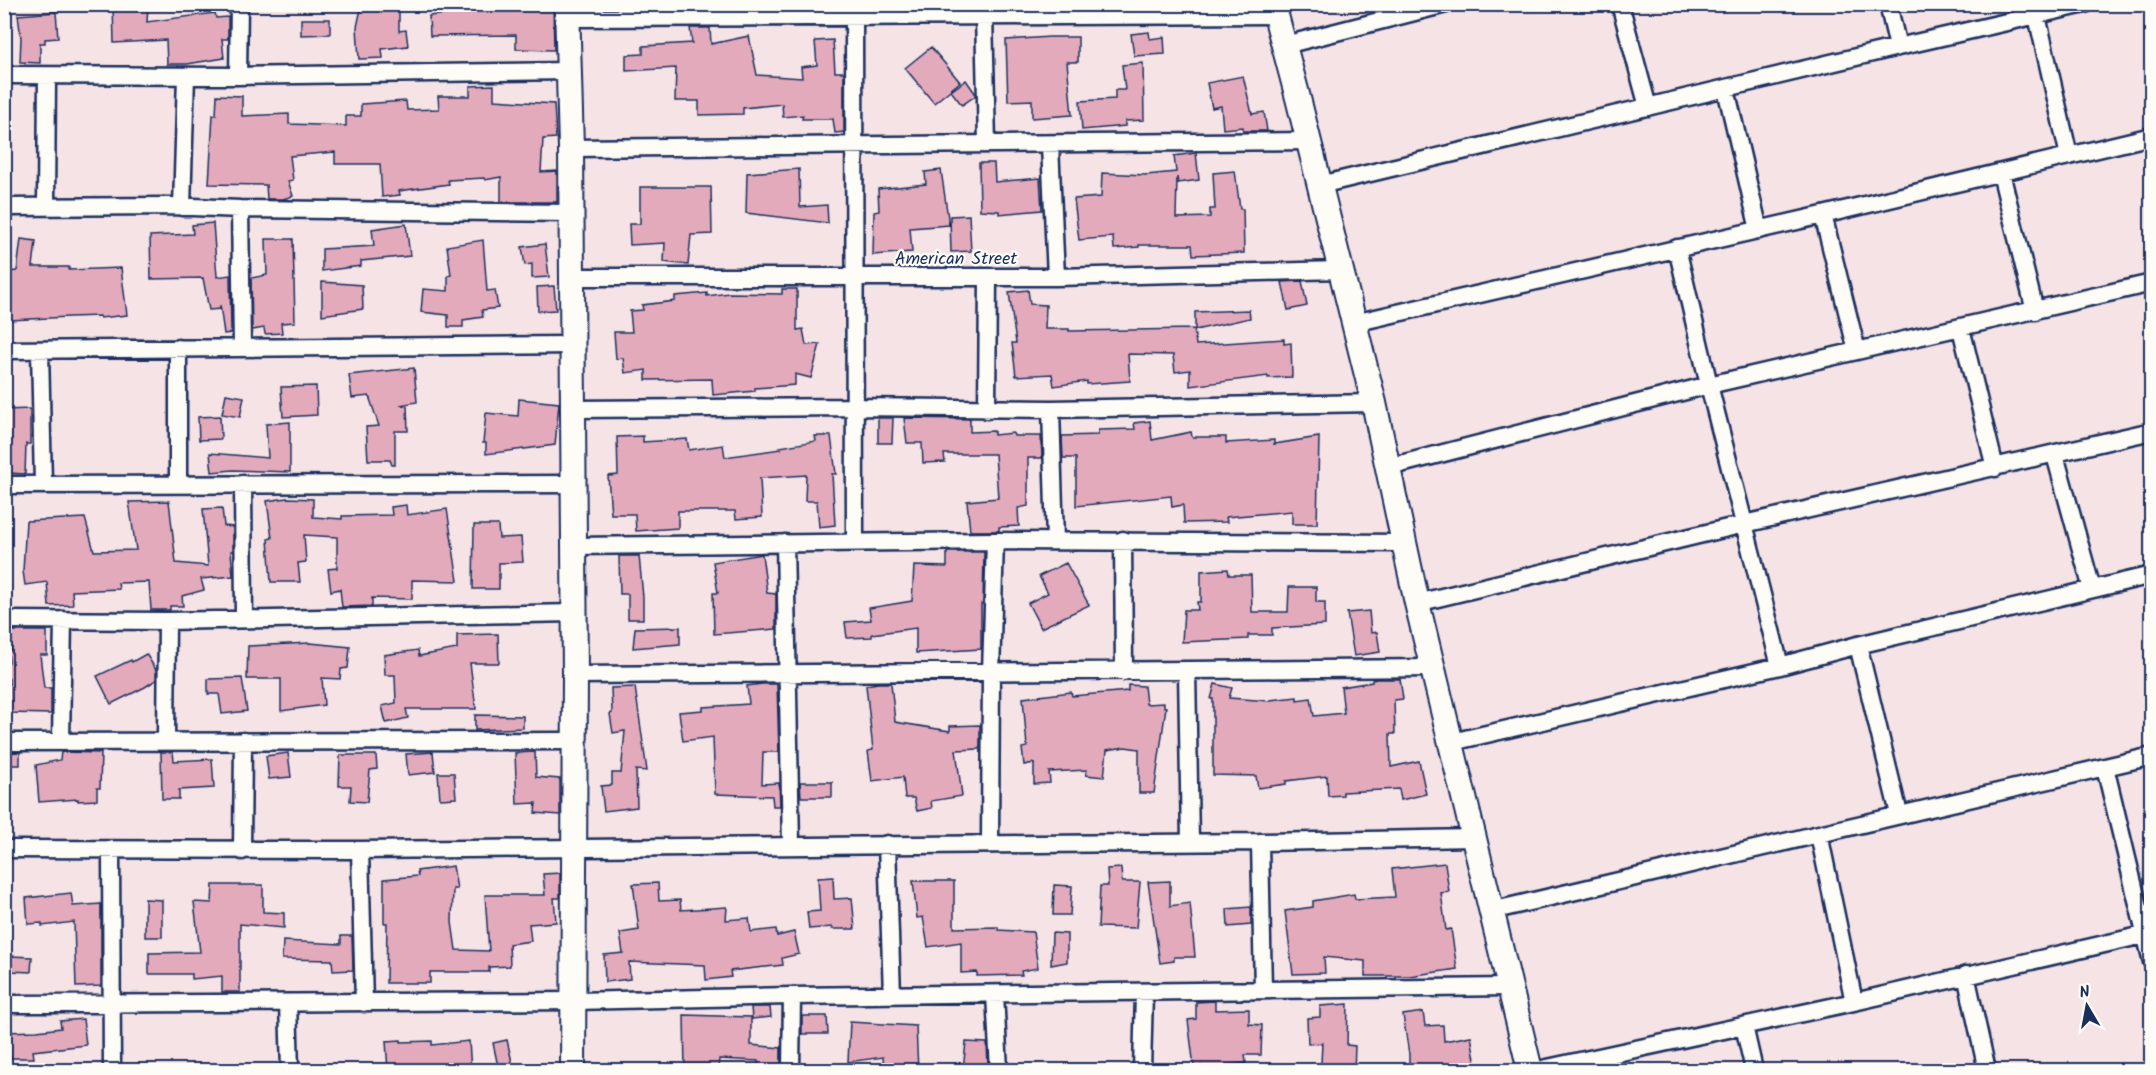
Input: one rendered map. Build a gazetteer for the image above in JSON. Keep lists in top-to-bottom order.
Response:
{
  "streets": {
    "street": ["American Street"]
  },
  "north": "top"
}
